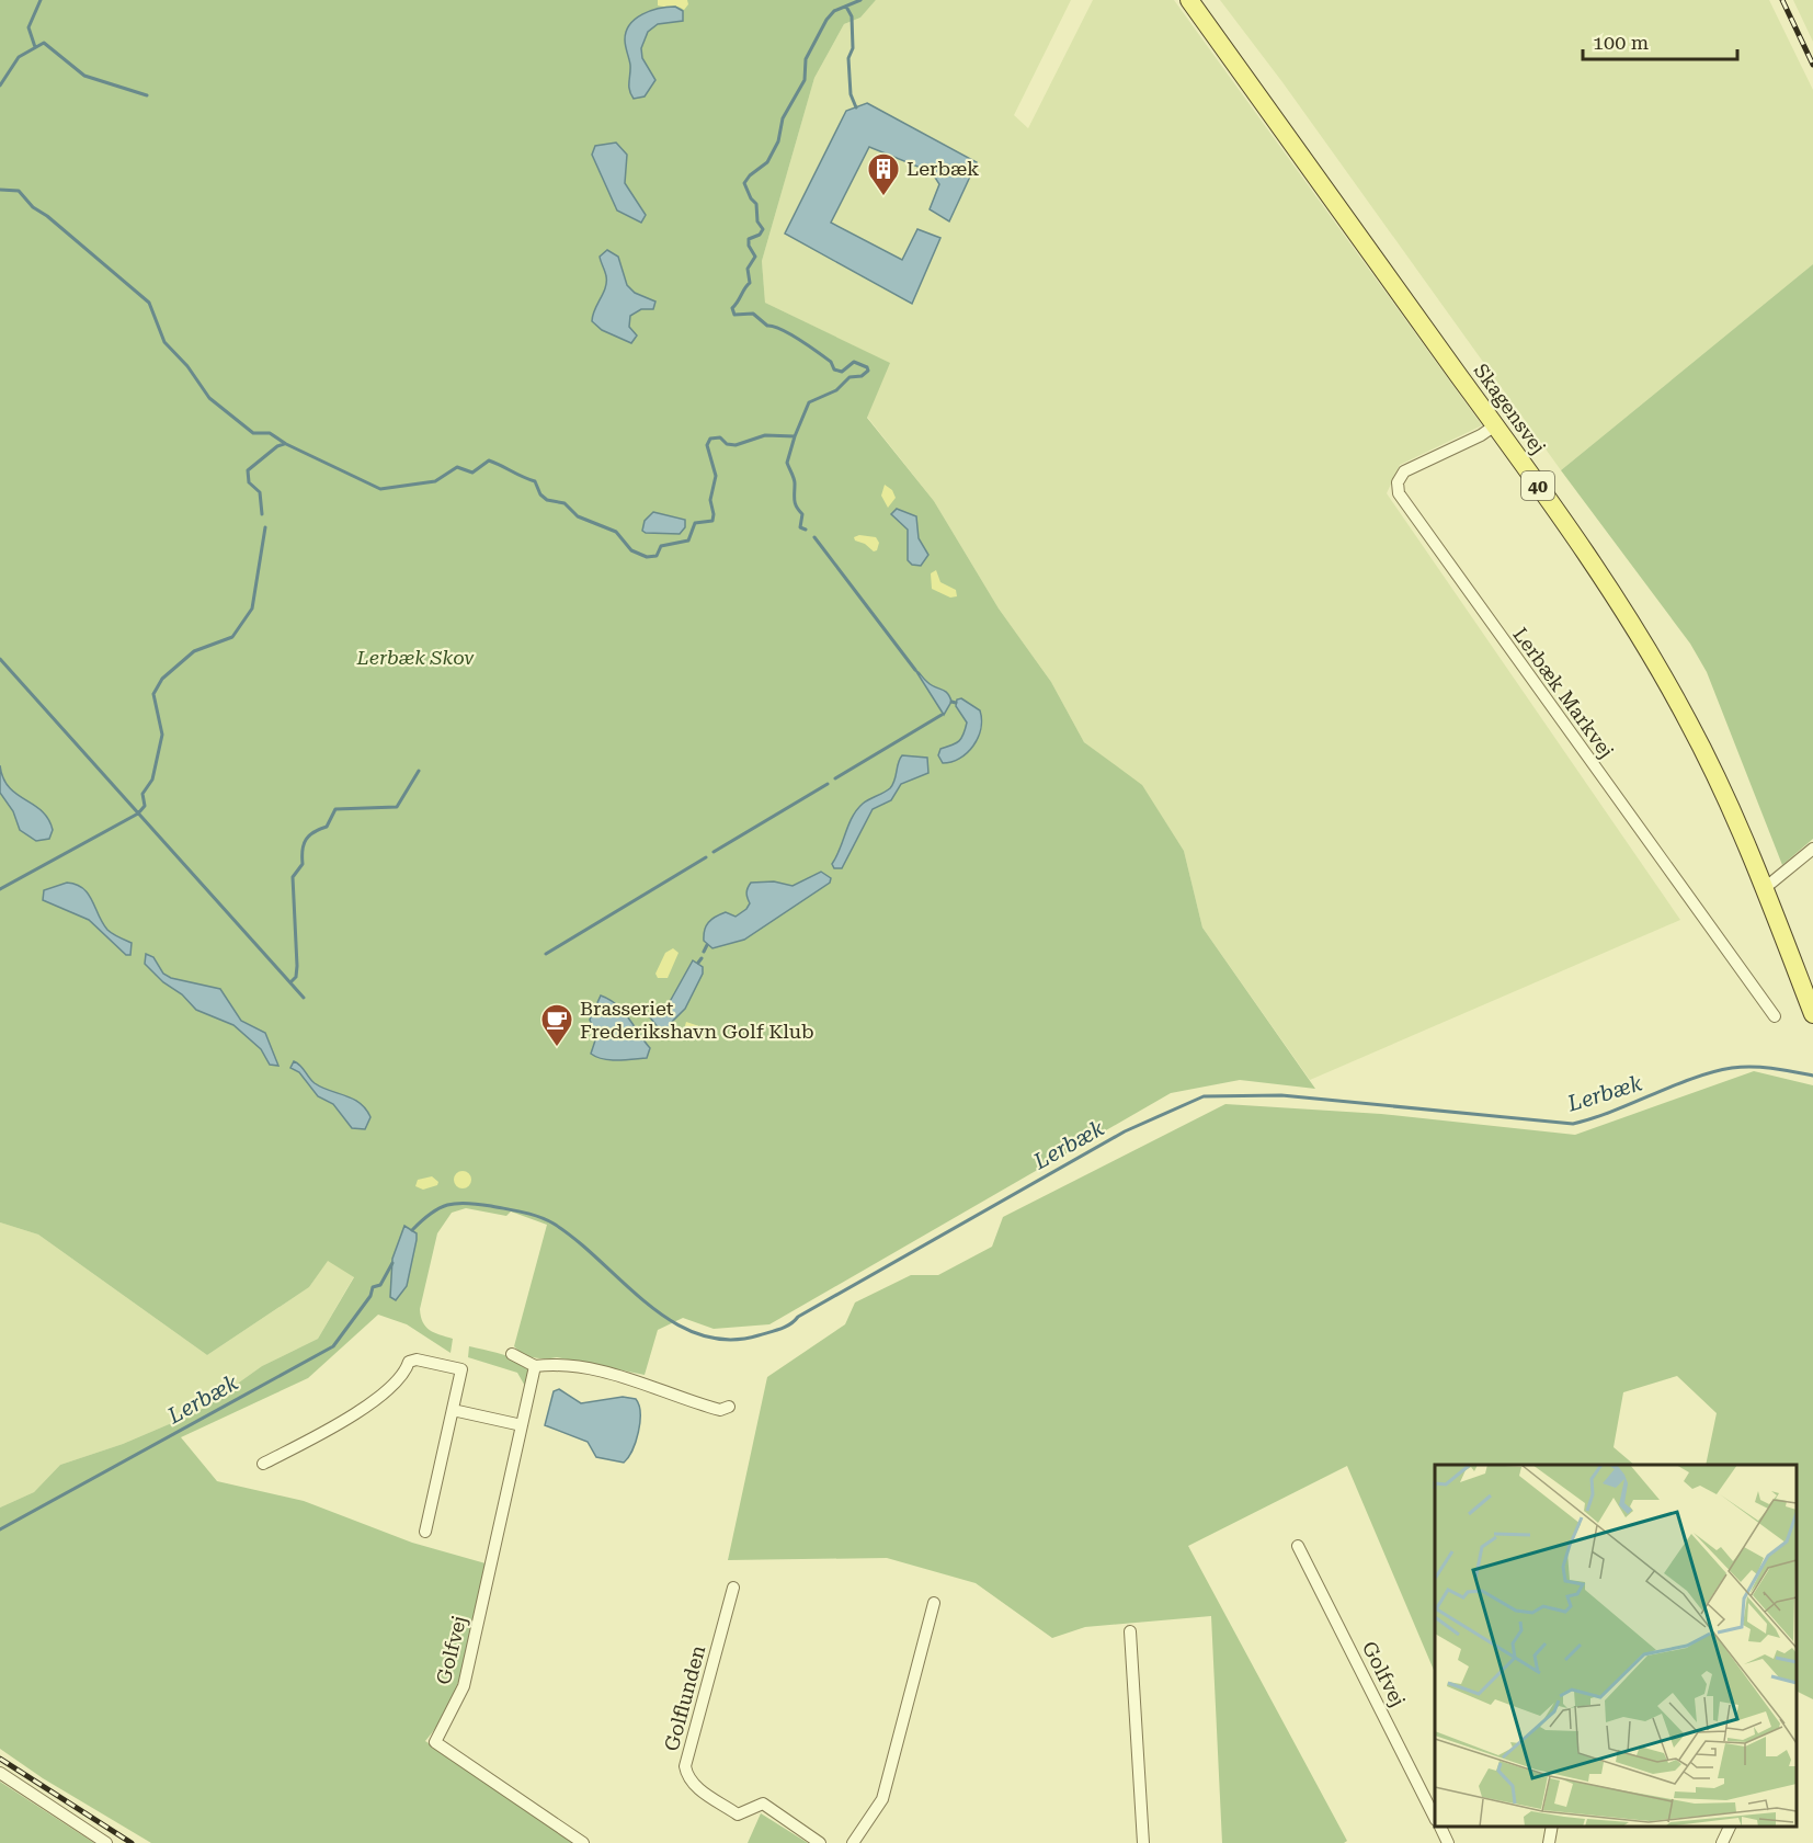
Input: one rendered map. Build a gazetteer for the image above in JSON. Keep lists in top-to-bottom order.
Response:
{
  "streets": {
    "main road": ["Skagensvej", "40"],
    "street": ["Lerbæk Markvej", "Golfvej", "Golflunden"]
  },
  "crossings": [
    ["Skagensvej", "Lerbæk Markvej"]
  ],
  "water": ["Lerbæk"],
  "parks": ["Lerbæk Skov"],
  "places": {
    "building": ["Lerbæk"],
    "cafe": ["Brasseriet Frederikshavn Golf Klub"]
  },
  "scale_bar": "100 m"
}
